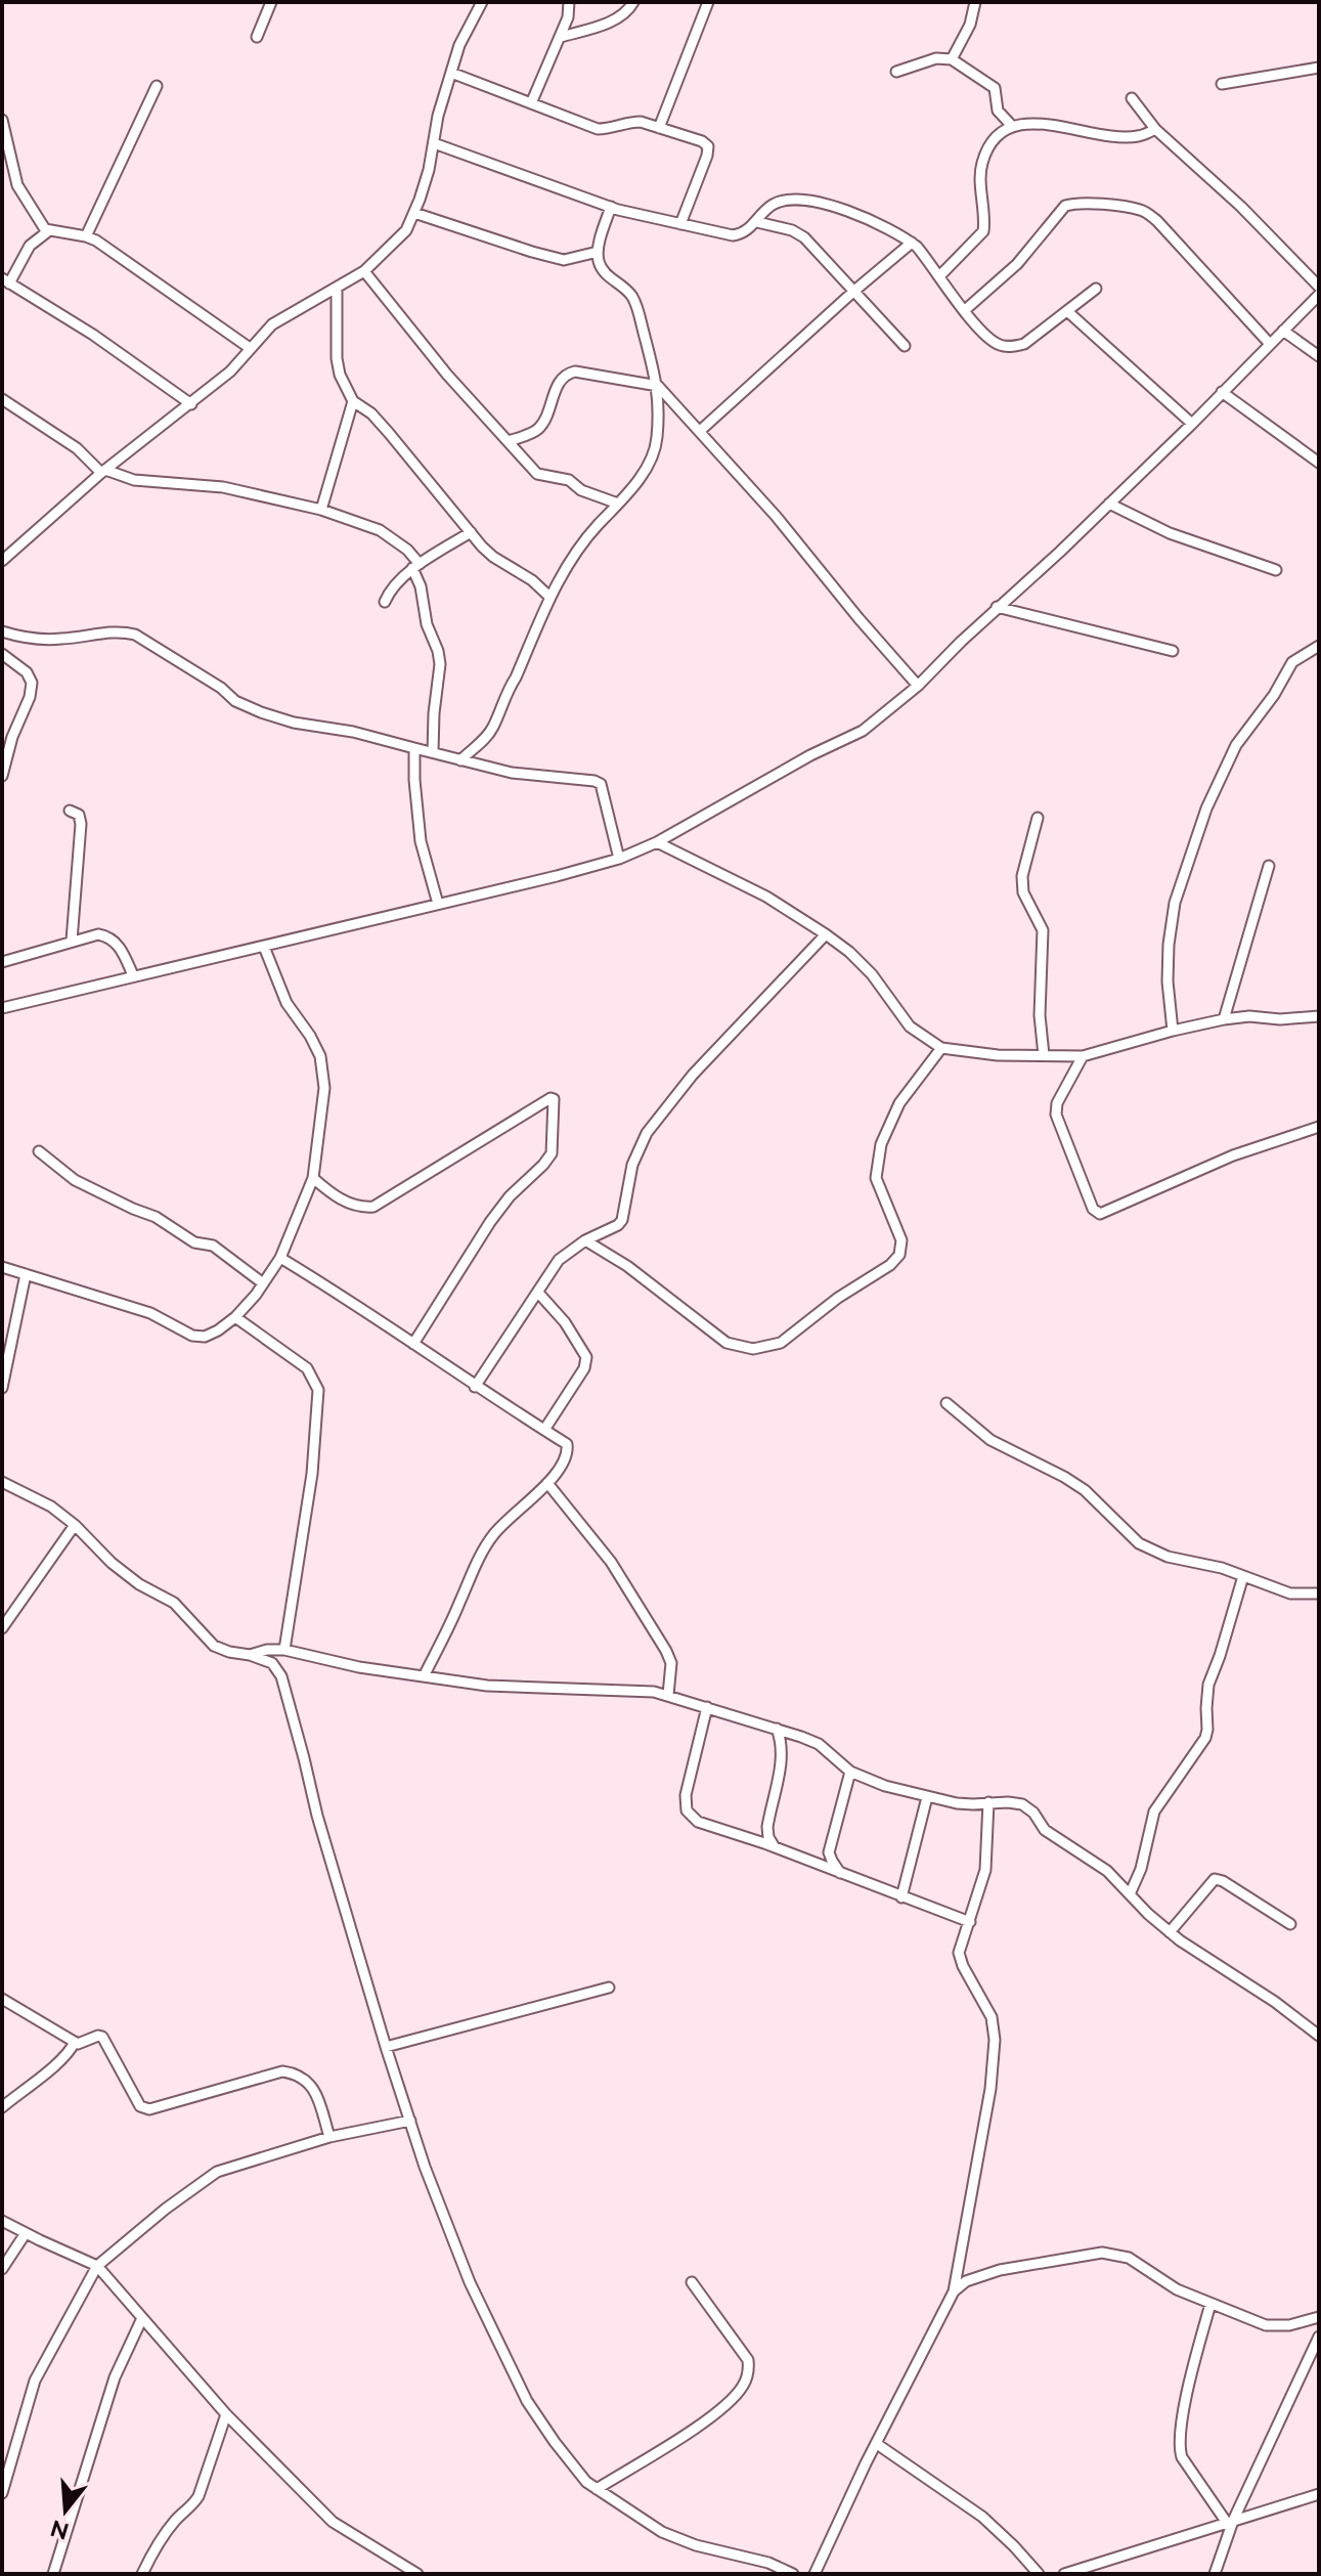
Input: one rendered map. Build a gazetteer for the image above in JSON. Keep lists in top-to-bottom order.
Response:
{
  "north": "bottom"
}
